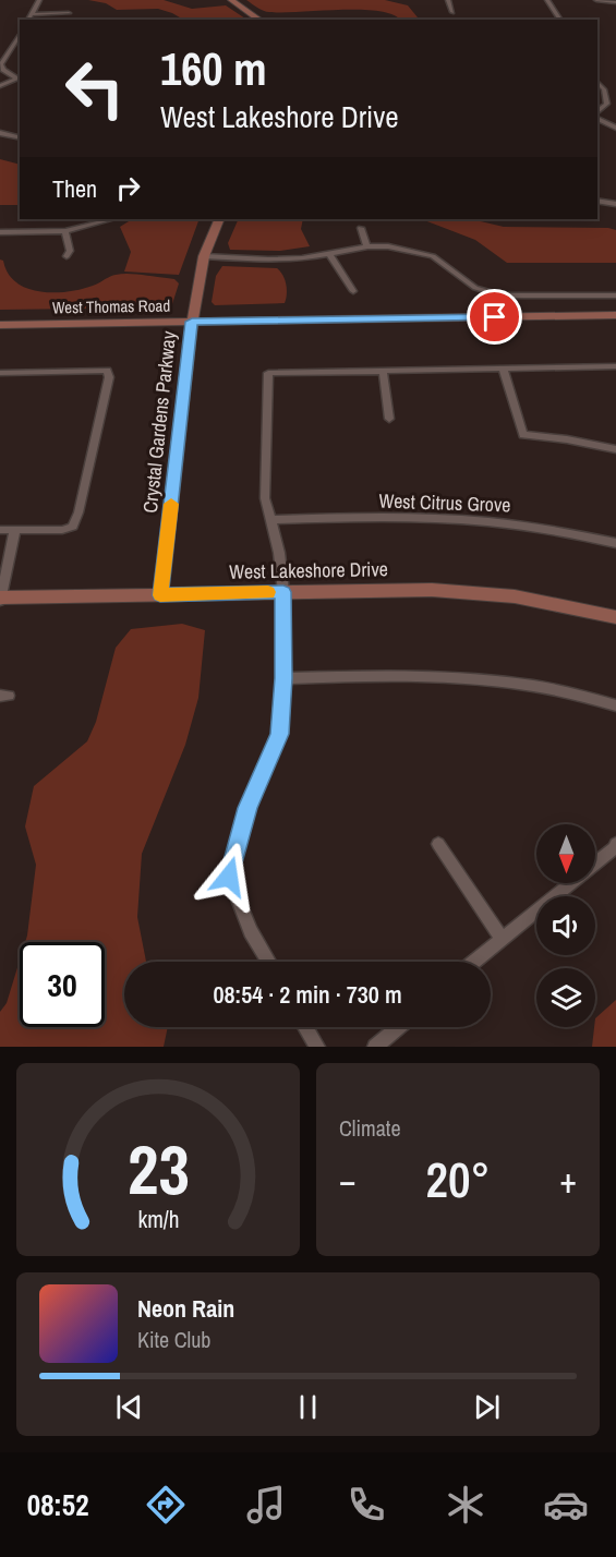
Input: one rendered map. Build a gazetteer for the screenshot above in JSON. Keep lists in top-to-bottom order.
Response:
{
  "streets": {
    "street": [
      "West Thomas Road",
      "Crystal Gardens Parkway",
      "West Citrus Grove",
      "West Lakeshore Drive"
    ]
  },
  "crossings": [
    ["West Thomas Road", "Crystal Gardens Parkway"],
    ["Crystal Gardens Parkway", "West Lakeshore Drive"]
  ],
  "north": "bottom",
  "page": {
    "turn": ["160 m", "West Lakeshore Drive"],
    "then": "Then",
    "limit": "30",
    "trip": "08:54 · 2 min · 730 m",
    "tile": "Climate",
    "heat": ["−", "20°", "+"],
    "song": ["Neon Rain", "Kite Club"],
    "tabs": "08:52",
    "gauge": ["23", "km/h"]
  }
}
